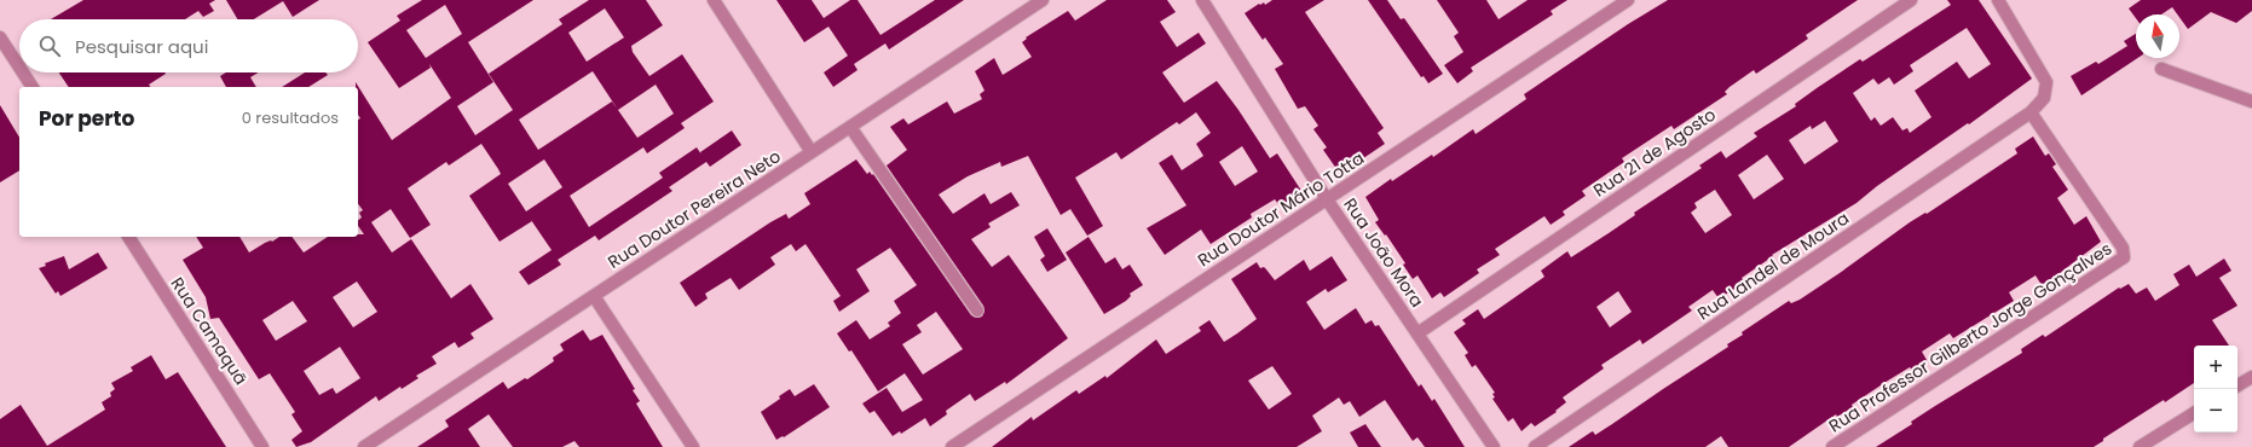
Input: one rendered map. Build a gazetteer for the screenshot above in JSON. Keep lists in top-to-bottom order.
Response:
{
  "streets": {
    "street": [
      "Rua 21 de Agosto",
      "Rua Doutor Pereira Neto",
      "Rua Doutor Mário Totta",
      "Rua João Mora",
      "Rua Landel de Moura",
      "Rua Camaquã",
      "Rua Professor Gilberto Jorge Gonçalves"
    ]
  },
  "crossings": [
    ["Rua 21 de Agosto", "Rua João Mora"],
    ["Rua Doutor Mário Totta", "Rua João Mora"],
    ["Rua Landel de Moura", "Rua Professor Gilberto Jorge Gonçalves"]
  ],
  "north": "top",
  "page": {
    "search": "Pesquisar aqui",
    "heading": ["Por perto", "0 resultados"],
    "map_buttons": ["+", "−"]
  }
}
